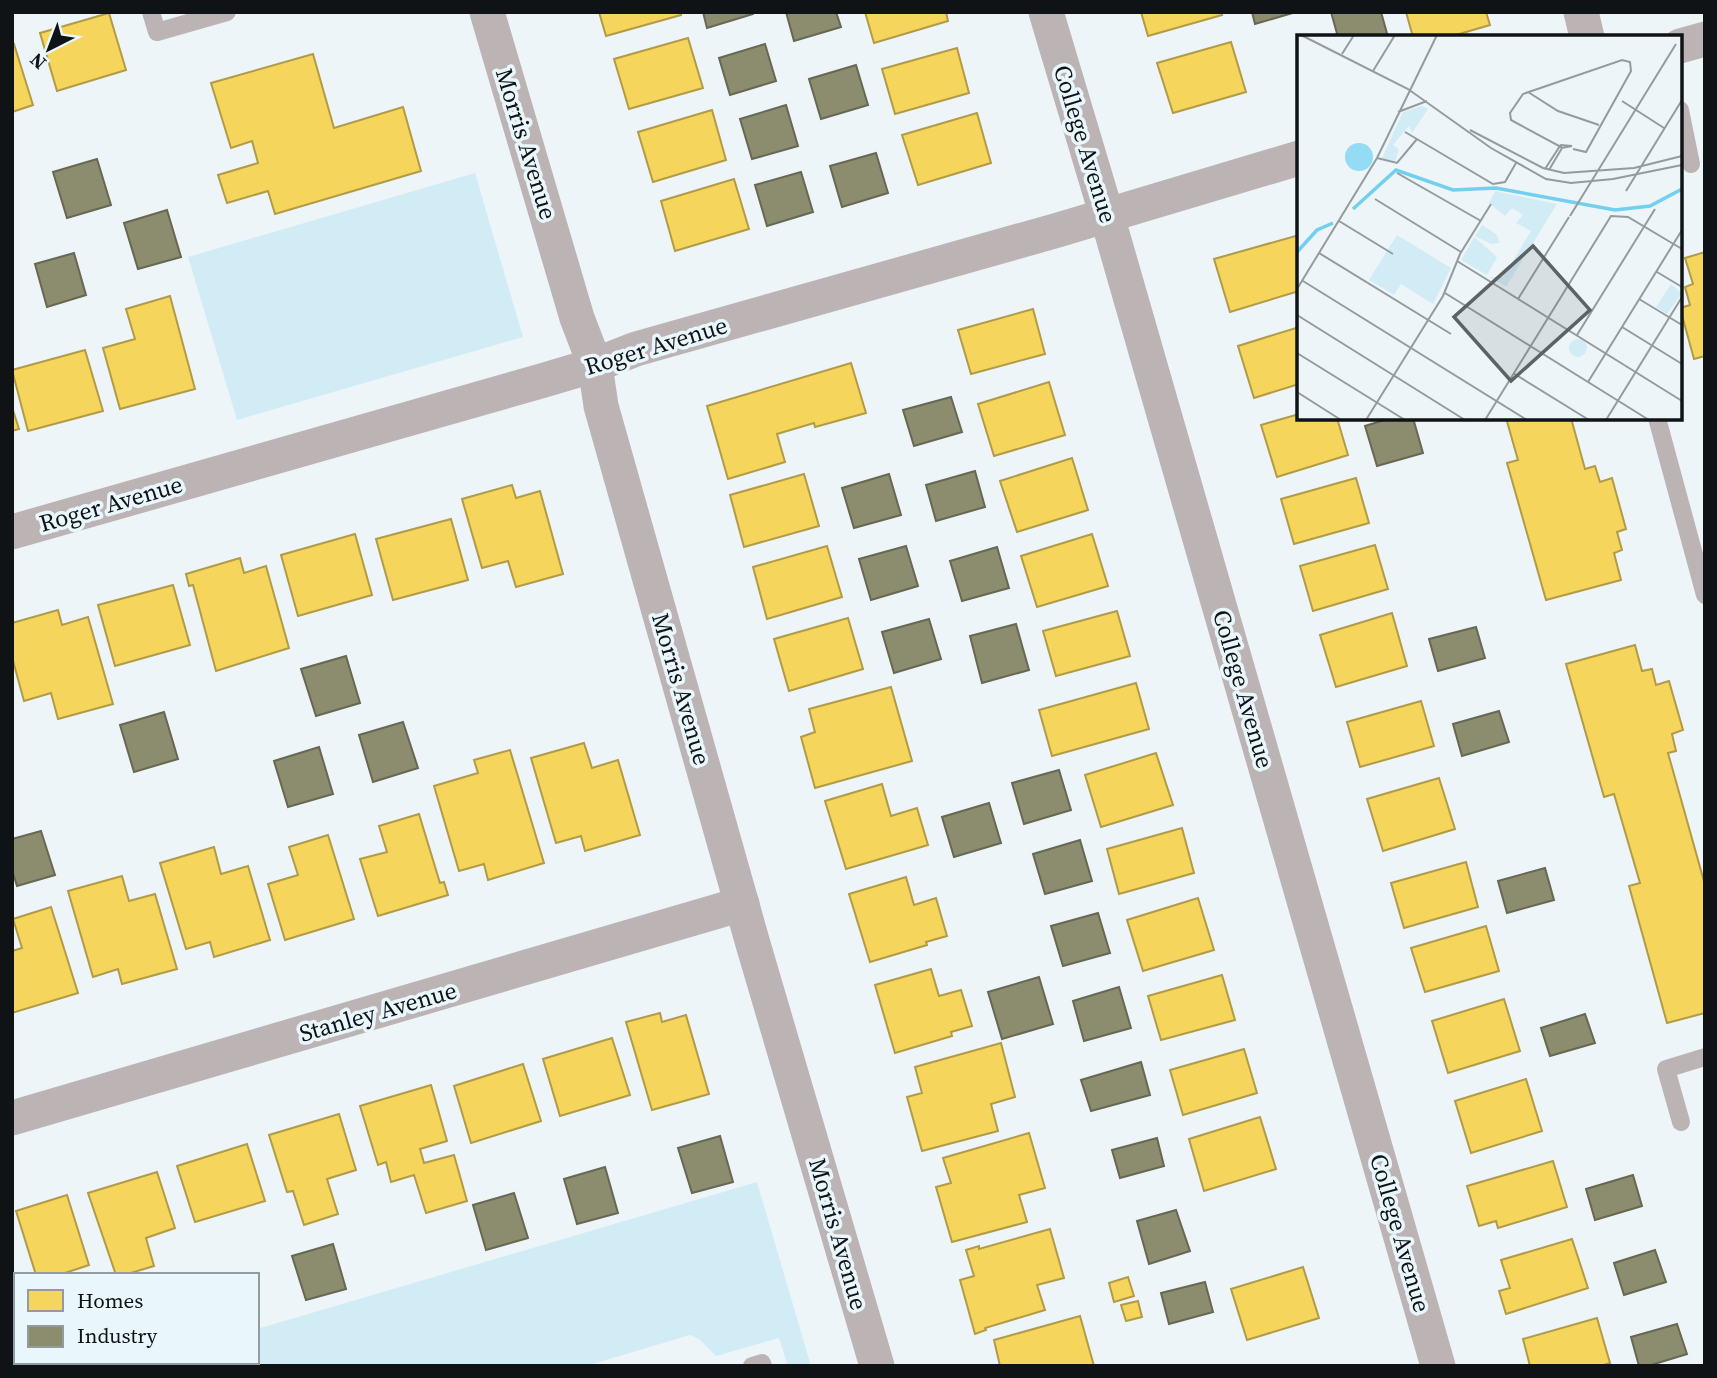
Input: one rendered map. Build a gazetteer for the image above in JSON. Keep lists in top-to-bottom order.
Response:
{
  "streets": {
    "street": [
      "Morris Avenue",
      "College Avenue",
      "Roger Avenue",
      "Stanley Avenue"
    ]
  },
  "crossings": [
    ["Morris Avenue", "Roger Avenue"],
    ["Morris Avenue", "Stanley Avenue"],
    ["College Avenue", "Roger Avenue"]
  ],
  "legend": ["Homes", "Industry"],
  "north": "bottom left"
}
